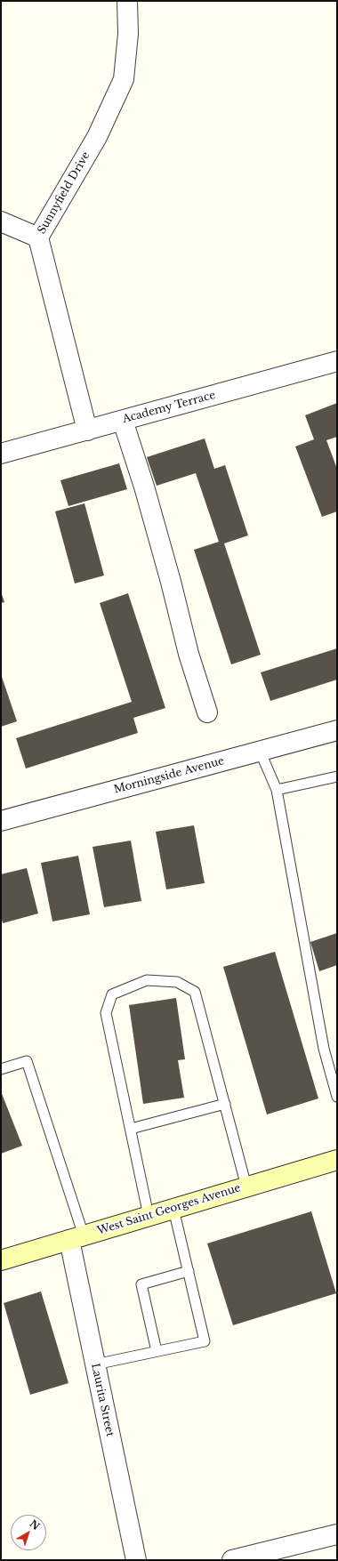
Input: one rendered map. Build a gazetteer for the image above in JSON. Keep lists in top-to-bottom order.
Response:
{
  "streets": {
    "main road": ["West Saint Georges Avenue"],
    "street": [
      "Sunnyfield Drive",
      "Academy Terrace",
      "Morningside Avenue",
      "Laurita Street"
    ]
  },
  "crossings": [
    ["Sunnyfield Drive", "Academy Terrace"],
    ["West Saint Georges Avenue", "Laurita Street"]
  ],
  "north": "top right"
}
